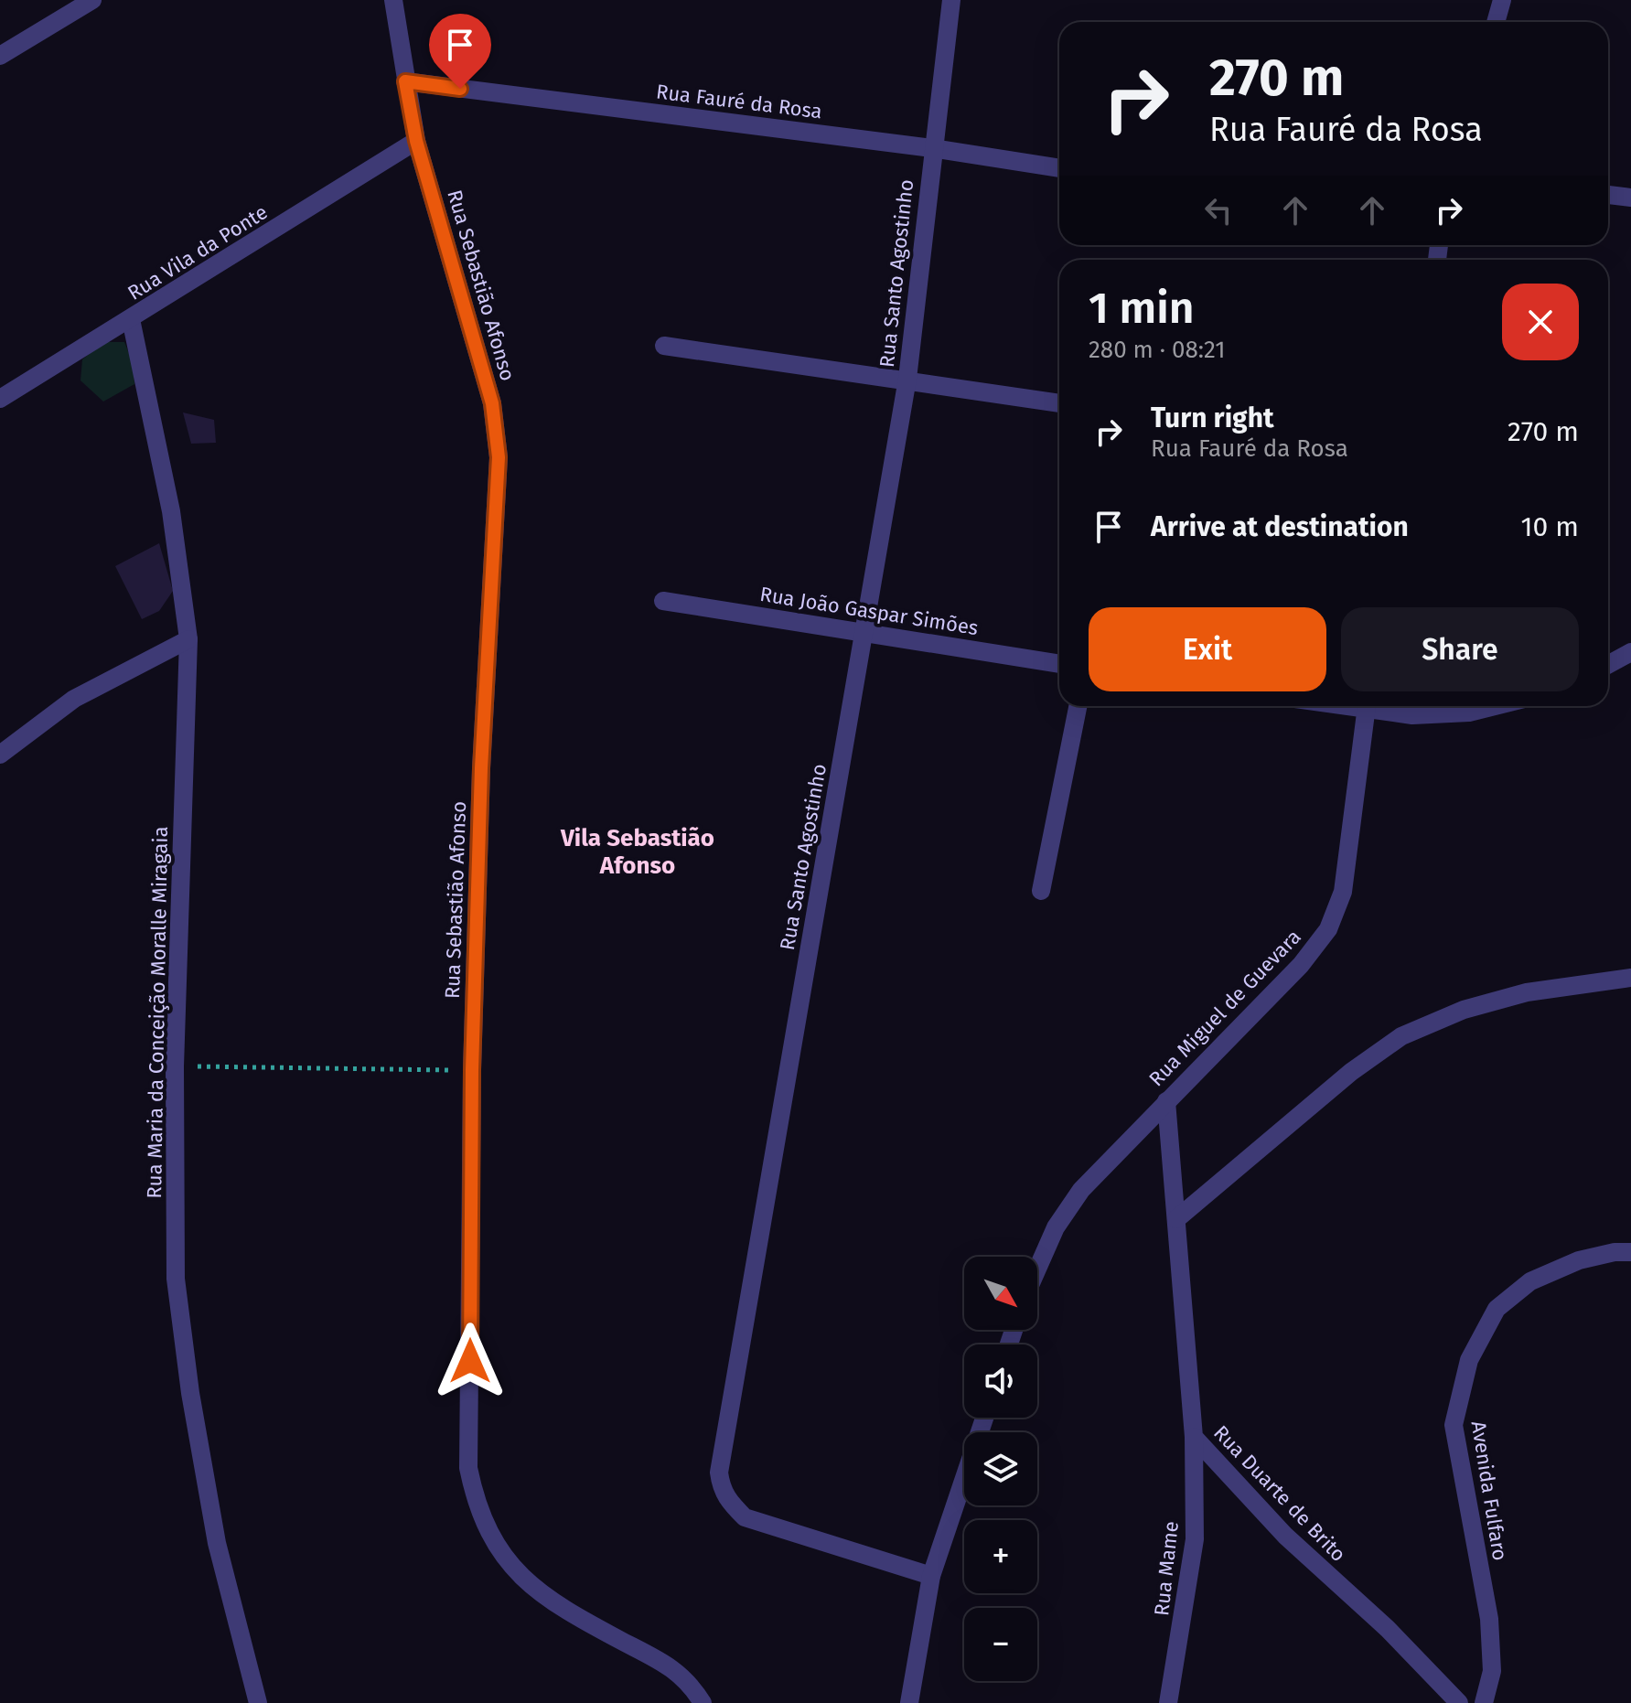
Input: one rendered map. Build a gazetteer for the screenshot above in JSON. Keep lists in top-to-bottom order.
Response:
{
  "streets": {
    "street": [
      "Rua Fauré da Rosa",
      "Rua Vila da Ponte",
      "Rua Santo Agostinho",
      "Rua Sebastião Afonso",
      "Rua João Gaspar Simões",
      "Rua Miguel de Guevara",
      "Rua Maria da Conceição Moralle Miragaia",
      "Avenida Fulfaro",
      "Rua Duarte de Brito",
      "Rua Mame"
    ]
  },
  "crossings": [
    ["Rua Fauré da Rosa", "Rua Santo Agostinho"],
    ["Rua Fauré da Rosa", "Rua Sebastião Afonso"],
    ["Rua Vila da Ponte", "Rua Sebastião Afonso"],
    ["Rua Vila da Ponte", "Rua Maria da Conceição Moralle Miragaia"],
    ["Rua Santo Agostinho", "Rua João Gaspar Simões"],
    ["Rua Miguel de Guevara", "Rua Duarte de Brito"],
    ["Rua Duarte de Brito", "Rua Mame"]
  ],
  "districts": ["Vila Sebastião Afonso"],
  "north": "bottom right",
  "page": {
    "turn": ["270 m", "Rua Fauré da Rosa"],
    "heading": ["1 min", "280 m · 08:21"],
    "list": [
      {
        "name": "Turn right",
        "note": "Rua Fauré da Rosa",
        "value": "270 m"
      },
      {
        "name": "Arrive at destination",
        "value": "10 m"
      }
    ],
    "buttons": ["Exit", "Share"],
    "map_buttons": ["+", "−"]
  }
}
